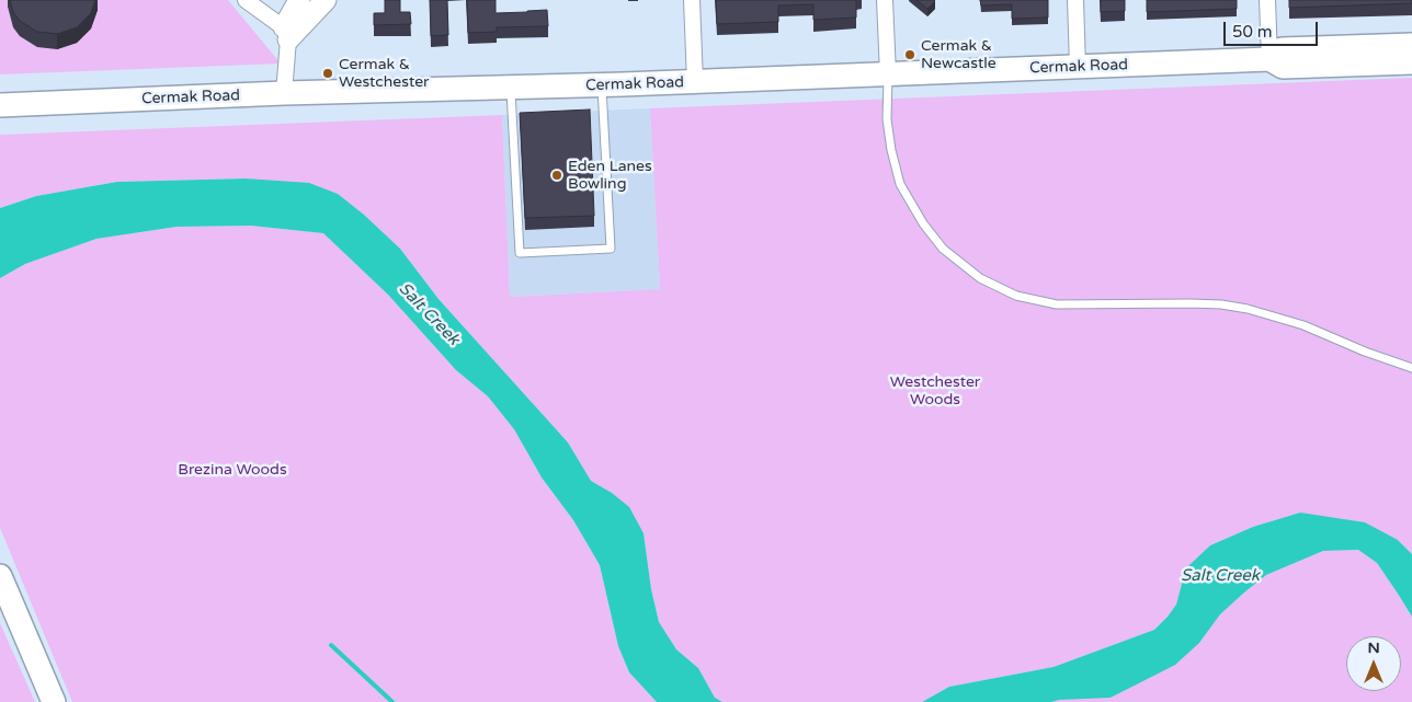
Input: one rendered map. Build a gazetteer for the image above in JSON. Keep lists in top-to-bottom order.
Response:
{
  "streets": {
    "main road": ["Cermak Road"]
  },
  "water": ["Salt Creek"],
  "parks": ["Westchester Woods", "Brezina Woods"],
  "places": ["Cermak & Newcastle", "Cermak & Westchester", "Eden Lanes Bowling"],
  "scale_bar": "50 m",
  "north": "top"
}
